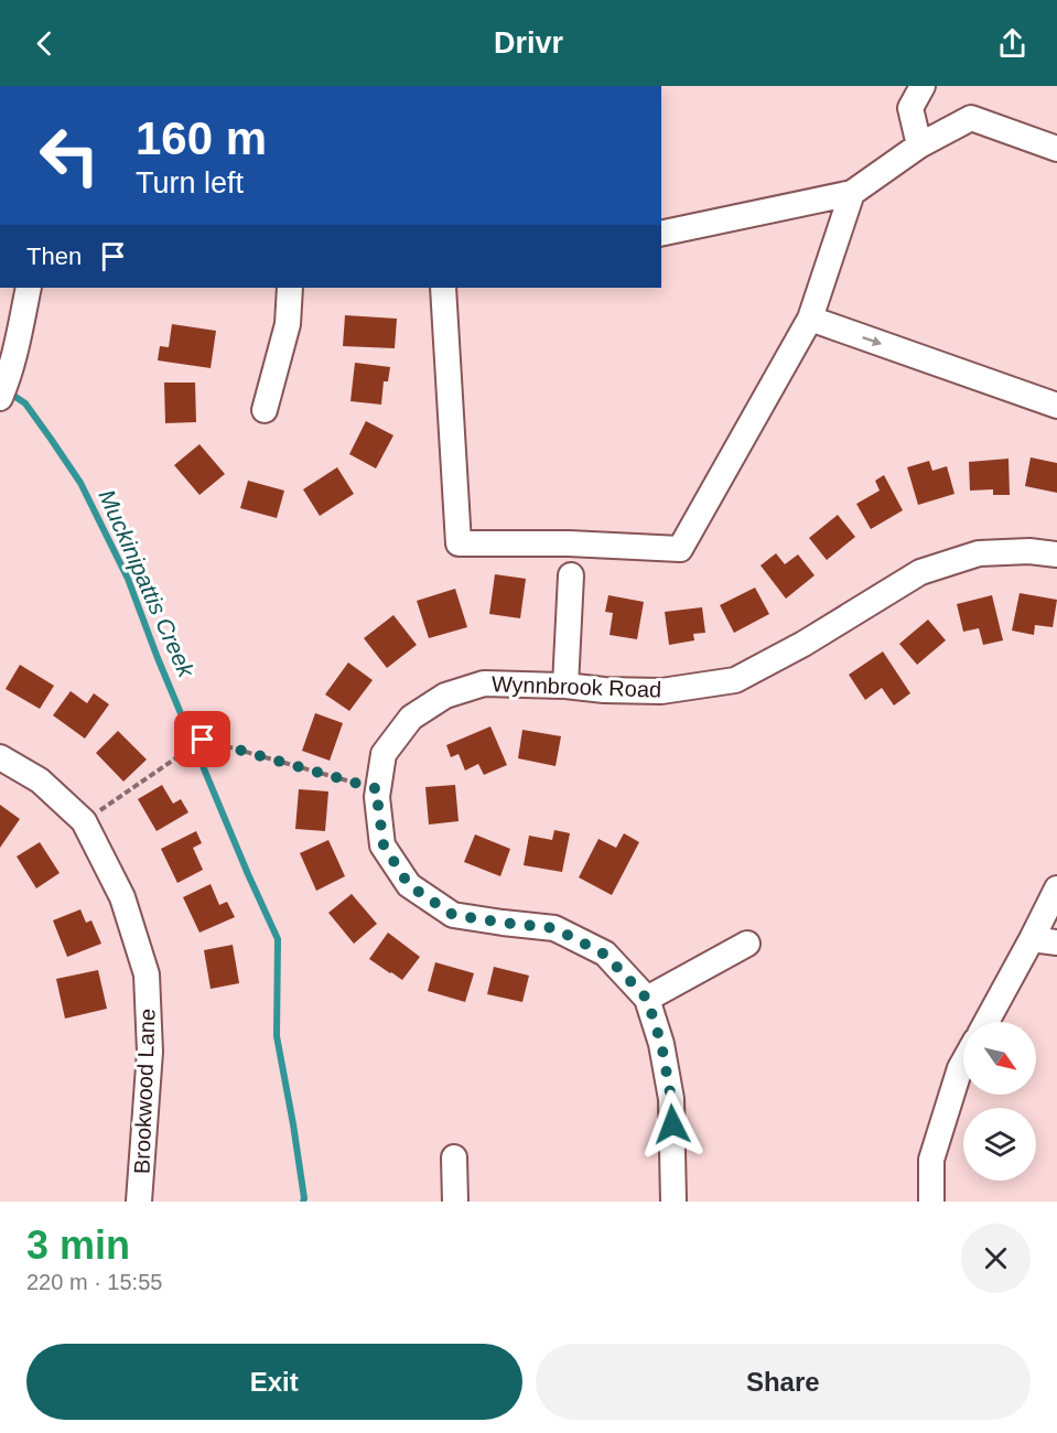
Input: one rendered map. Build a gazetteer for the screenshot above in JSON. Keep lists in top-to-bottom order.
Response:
{
  "streets": {
    "street": ["Wynnbrook Road", "Brookwood Lane"]
  },
  "water": ["Muckinipattis Creek"],
  "north": "bottom right",
  "page": {
    "header": "Drivr",
    "turn": ["160 m", "Turn left"],
    "then": "Then",
    "heading": ["3 min", "220 m · 15:55"],
    "buttons": ["Exit", "Share"]
  }
}
